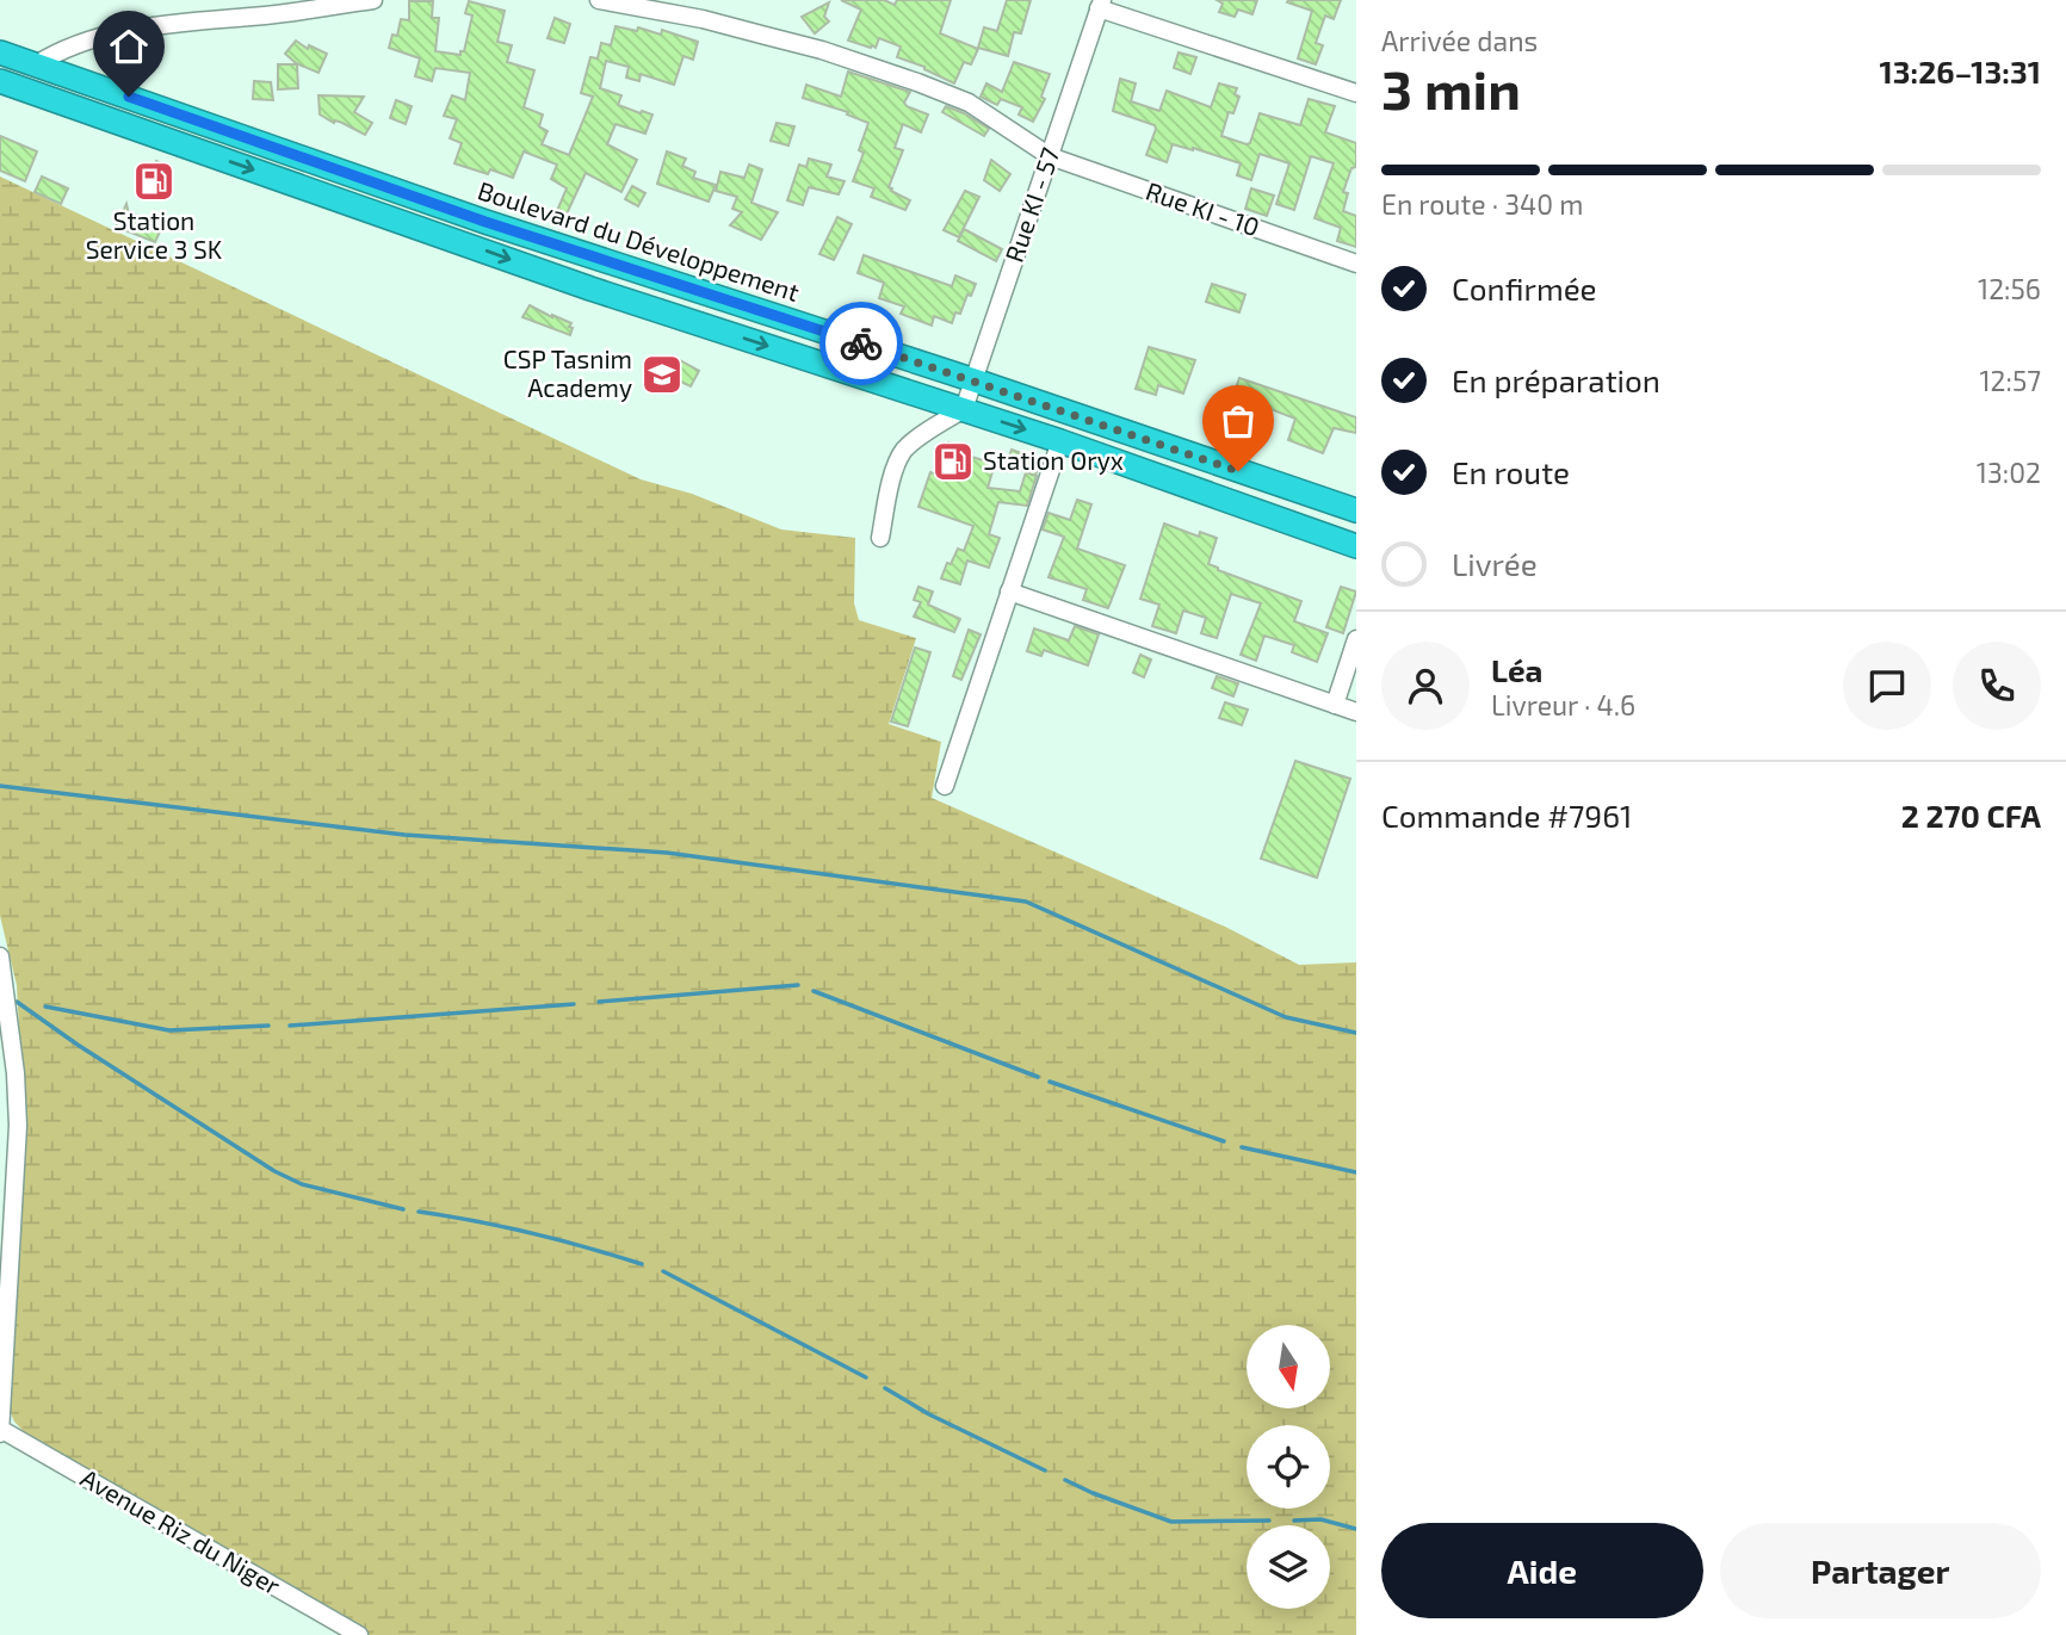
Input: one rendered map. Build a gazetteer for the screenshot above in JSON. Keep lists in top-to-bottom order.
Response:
{
  "streets": {
    "highway": ["Boulevard du Développement"],
    "street": ["Rue KI - 57", "Rue KI - 10", "Avenue Riz du Niger"]
  },
  "crossings": [
    ["Rue KI - 57", "Rue KI - 10"],
    ["Rue KI - 57", "Boulevard du Développement"]
  ],
  "places": {
    "fuel station": ["Station Service 3 SK", "Station Oryx"],
    "school or university": ["CSP Tasnim Academy"]
  },
  "north": "bottom",
  "page": {
    "heading": ["3 min", "Arrivée dans", "13:26–13:31"],
    "panel": [
      "Léa",
      "Livreur · 4.6",
      "Commande #7961",
      "2 270 CFA"
    ],
    "bar": "En route · 340 m",
    "list": [
      ["Confirmée", "12:56"],
      ["En préparation", "12:57"],
      ["En route", "13:02"],
      "Livrée"
    ],
    "buttons": ["Aide", "Partager"]
  }
}
